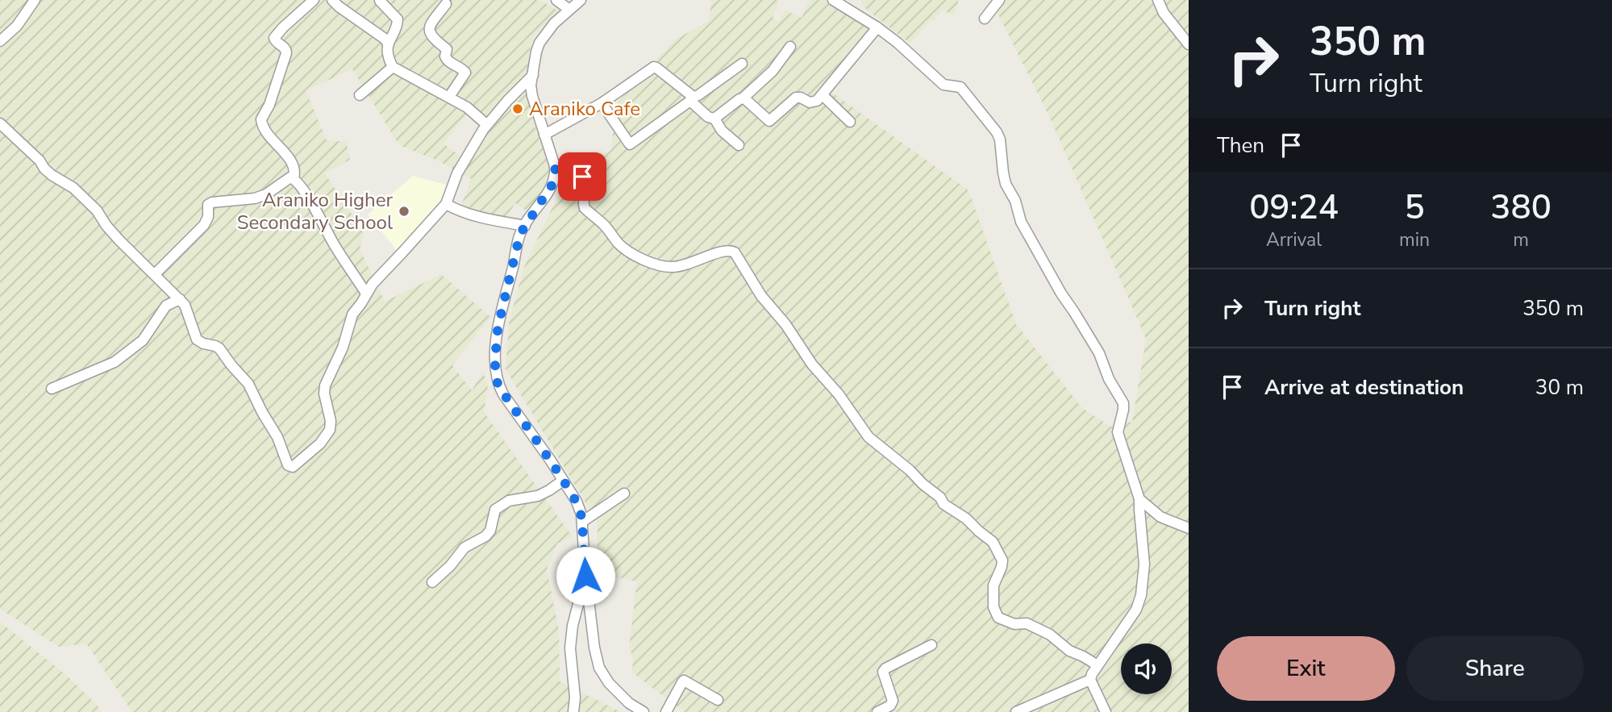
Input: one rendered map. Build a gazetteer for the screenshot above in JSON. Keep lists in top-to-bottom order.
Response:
{
  "places": ["Araniko Cafe", "Araniko Higher Secondary School"],
  "page": {
    "turn": ["350 m", "Turn right"],
    "then": "Then",
    "eta": [
      "09:24",
      "Arrival",
      "5",
      "min",
      "380",
      "m"
    ],
    "list": [
      {
        "name": "Turn right",
        "value": "350 m"
      },
      {
        "name": "Arrive at destination",
        "value": "30 m"
      }
    ],
    "buttons": ["Exit", "Share"]
  }
}
